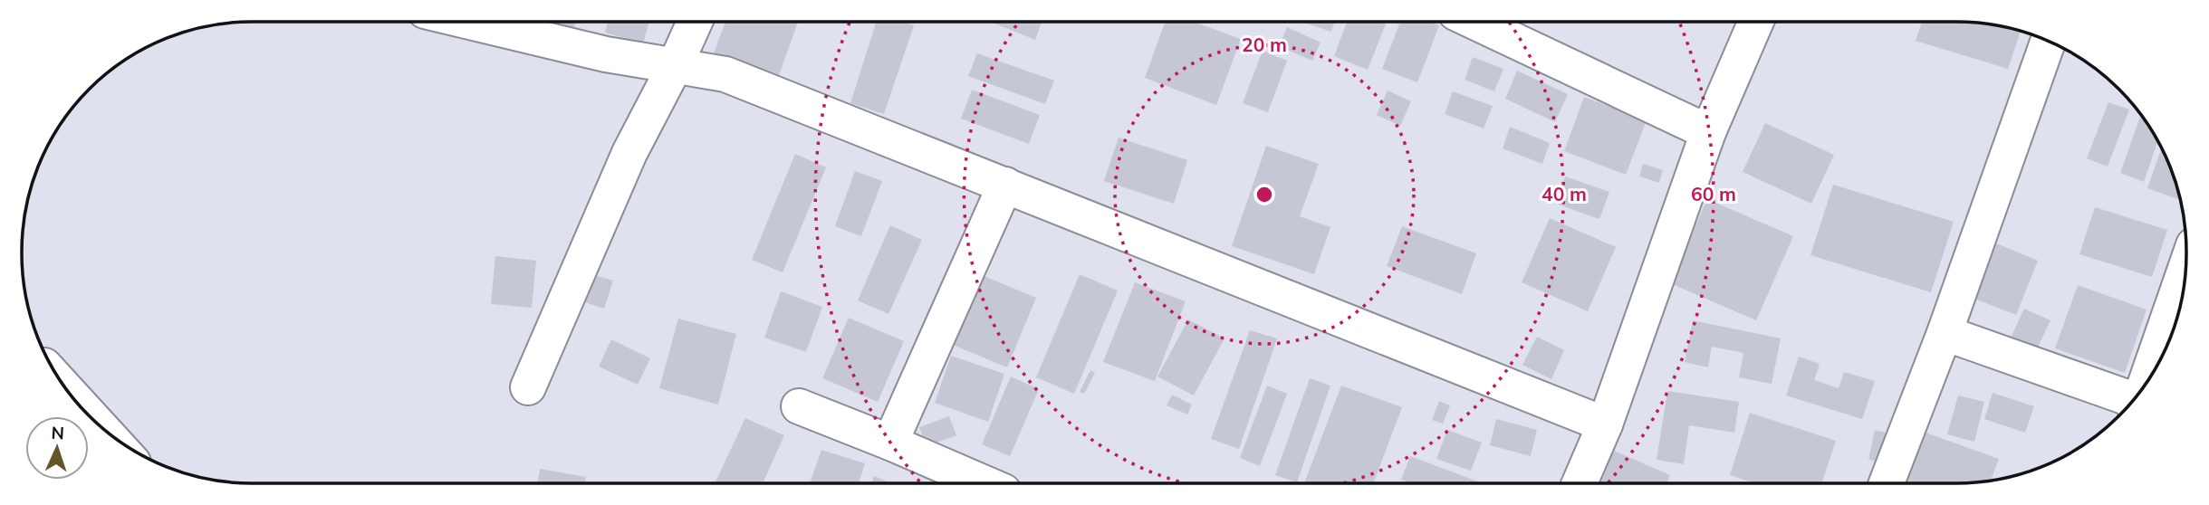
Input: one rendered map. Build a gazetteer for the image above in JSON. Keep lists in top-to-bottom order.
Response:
{
  "north": "top",
  "rings": ["20 m", "40 m", "60 m"]
}
